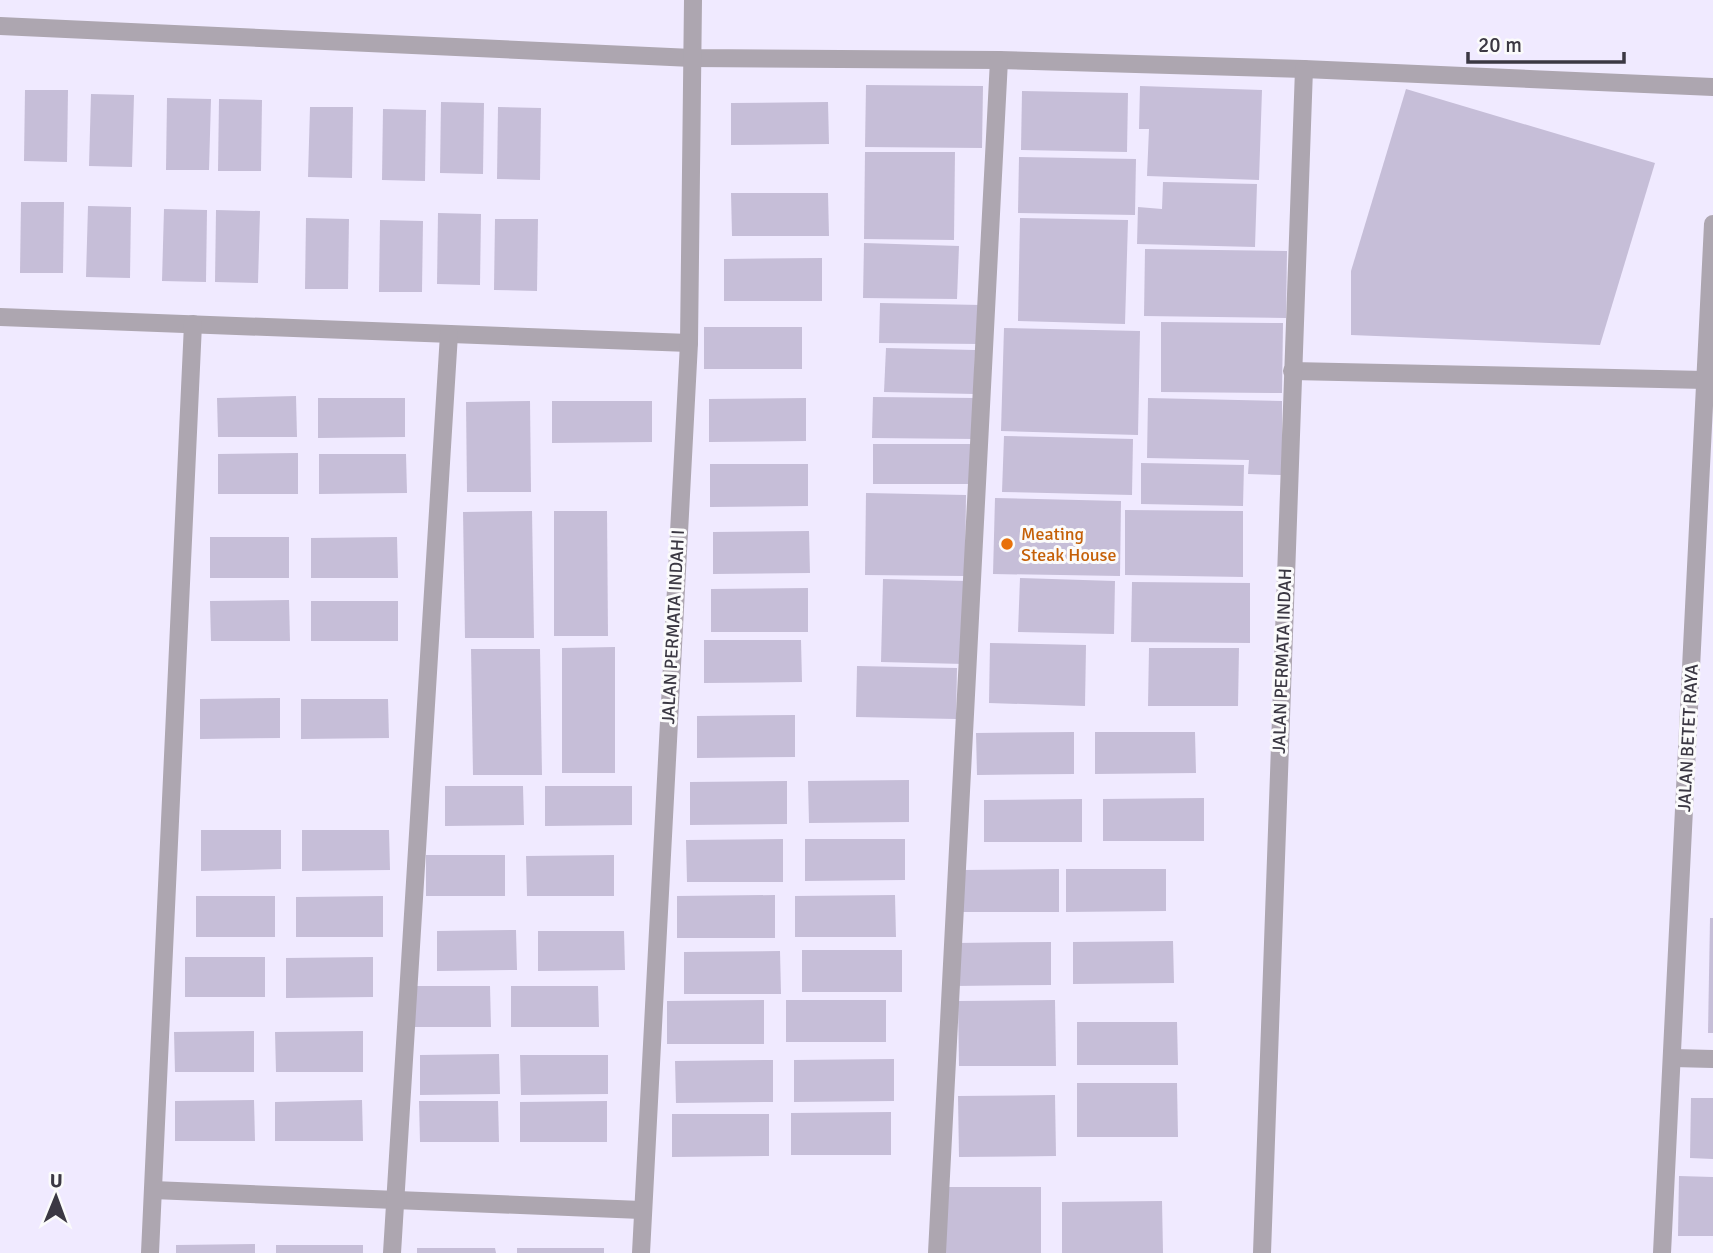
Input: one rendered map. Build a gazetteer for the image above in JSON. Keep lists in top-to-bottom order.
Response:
{
  "streets": {
    "street": ["JALAN PERMATA INDAH I", "JALAN PERMATA INDAH", "JALAN BETET RAYA"]
  },
  "places": ["Meating Steak House"],
  "scale_bar": "20 m",
  "north": "top"
}
